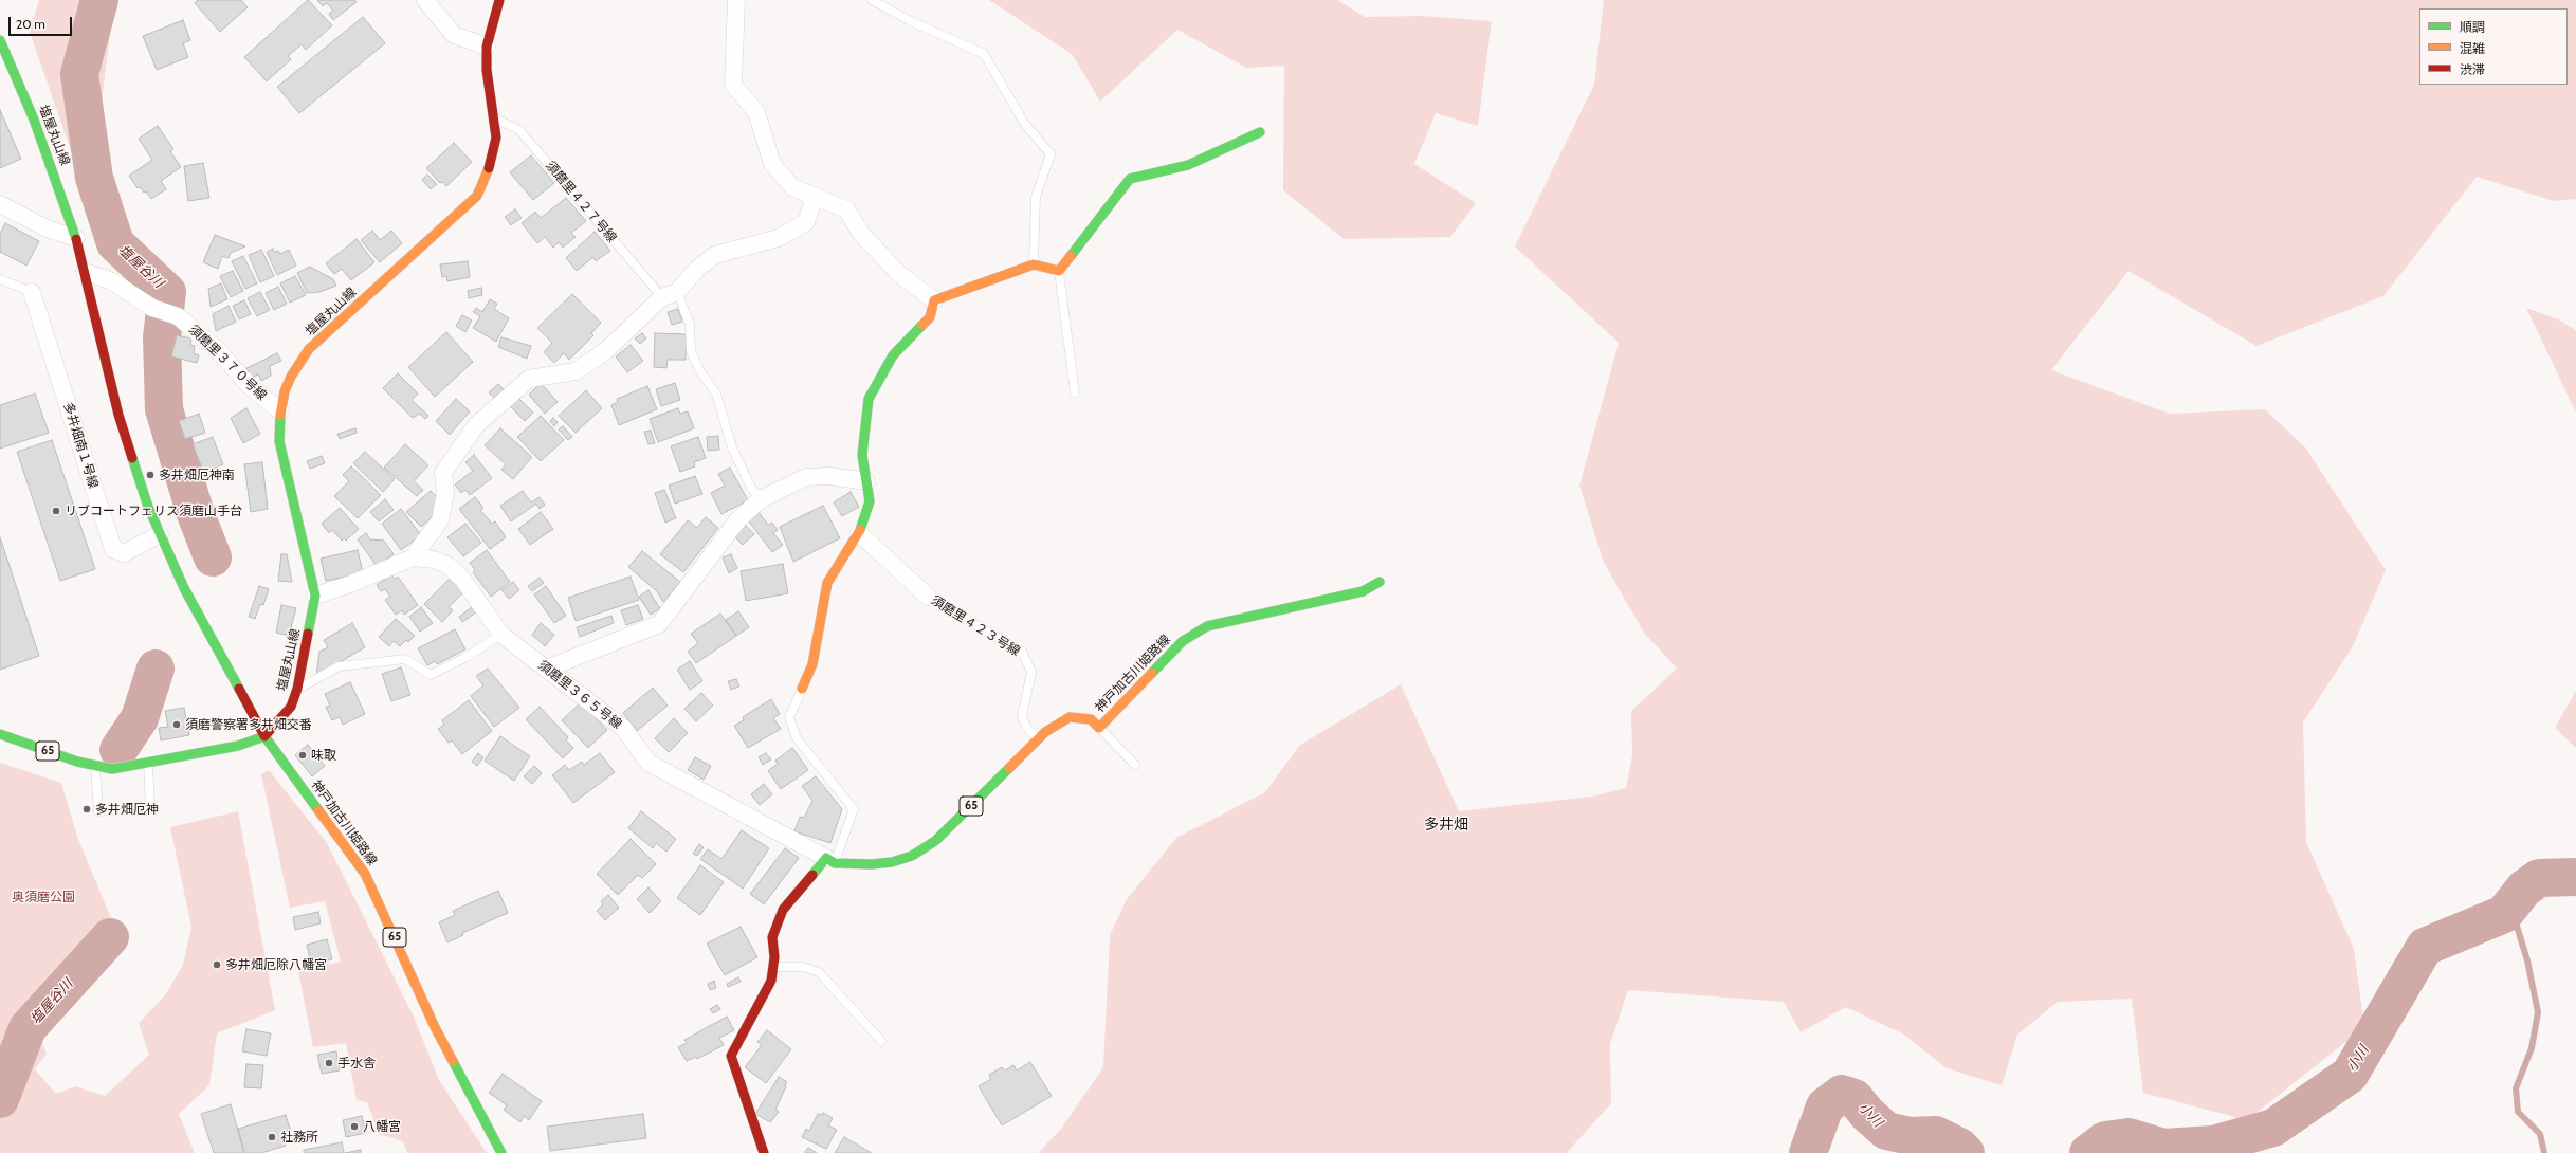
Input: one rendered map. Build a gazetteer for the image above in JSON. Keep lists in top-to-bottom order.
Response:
{
  "streets": {
    "street": [
      "塩屋丸山線",
      "須磨里３７０号線",
      "多井畑南１号線",
      "須磨里４２３号線",
      "神戸加古川姫路線",
      "須磨里３６５号線",
      "65"
    ],
    "lane": ["須磨里４２７号線"]
  },
  "crossings": [
    ["塩屋丸山線", "須磨里４２７号線"],
    ["塩屋丸山線", "須磨里３７０号線"],
    ["塩屋丸山線", "多井畑南１号線"],
    ["塩屋丸山線", "神戸加古川姫路線"],
    ["塩屋丸山線", "65"],
    ["須磨里４２３号線", "神戸加古川姫路線"],
    ["神戸加古川姫路線", "須磨里３６５号線"],
    ["神戸加古川姫路線", "65"]
  ],
  "districts": ["多井畑"],
  "water": ["塩屋谷川", "小川"],
  "parks": ["奥須磨公園"],
  "places": [
    "多井畑厄神南",
    "リブコートフェリス須磨山手台",
    "須磨警察署多井畑交番",
    "味取",
    "多井畑厄神",
    "多井畑厄除八幡宮",
    "手水舎",
    "八幡宮",
    "社務所"
  ],
  "legend": ["順調", "混雑", "渋滞"],
  "scale_bar": "20 m"
}
